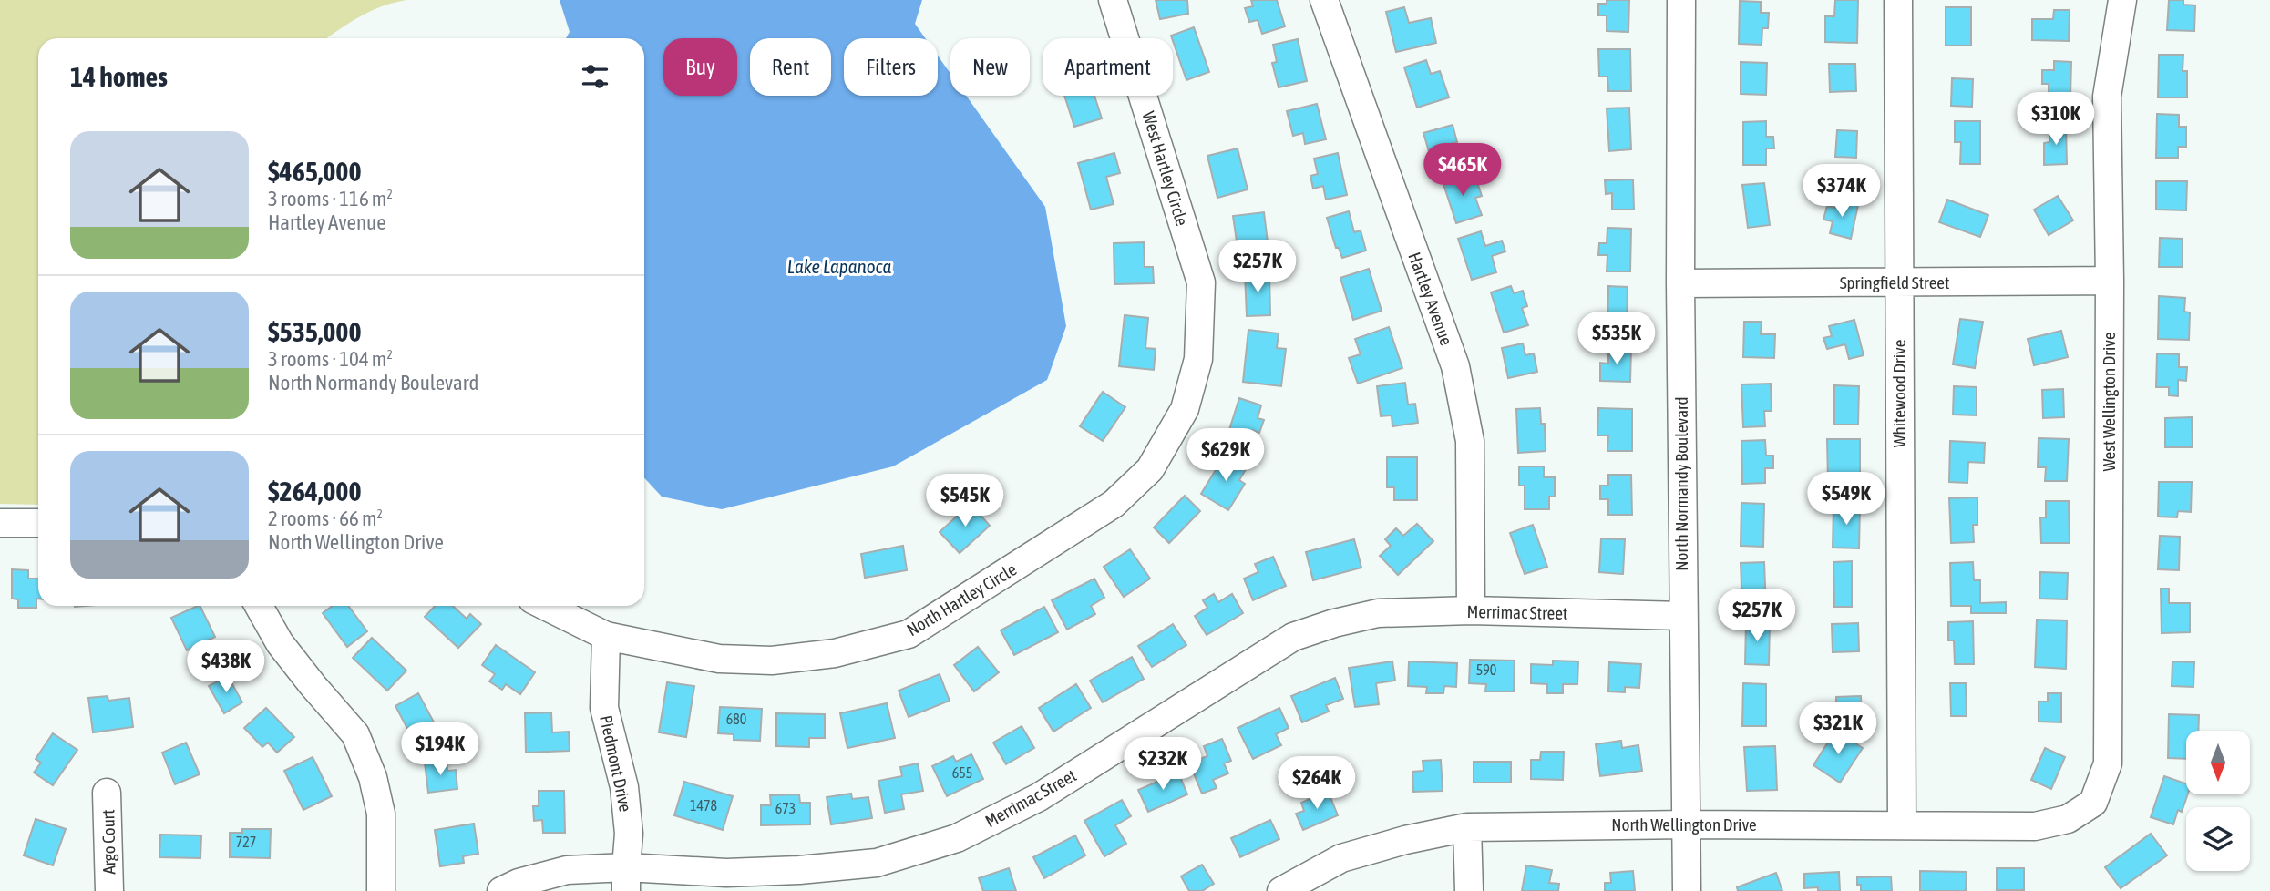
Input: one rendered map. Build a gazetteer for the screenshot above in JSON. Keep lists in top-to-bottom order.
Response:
{
  "streets": {
    "street": [
      "West Hartley Circle",
      "Springfield Street",
      "Hartley Avenue",
      "Whitewood Drive",
      "West Wellington Drive",
      "North Normandy Boulevard",
      "North Hartley Circle",
      "Merrimac Street",
      "Piedmont Drive",
      "North Wellington Drive",
      "Argo Court"
    ]
  },
  "crossings": [
    ["West Hartley Circle", "North Hartley Circle"],
    ["Springfield Street", "Whitewood Drive"],
    ["Springfield Street", "West Wellington Drive"],
    ["Springfield Street", "North Normandy Boulevard"],
    ["Hartley Avenue", "Merrimac Street"],
    ["Whitewood Drive", "North Wellington Drive"],
    ["West Wellington Drive", "North Wellington Drive"],
    ["North Normandy Boulevard", "Merrimac Street"],
    ["North Normandy Boulevard", "North Wellington Drive"],
    ["North Hartley Circle", "Piedmont Drive"],
    ["Merrimac Street", "Piedmont Drive"]
  ],
  "water": ["Lake Lapanoca"],
  "house_numbers": [
    "590",
    "680",
    "655",
    "1478",
    "673",
    "727"
  ],
  "north": "bottom",
  "page": {
    "chip": [
      "Buy",
      "Rent",
      "Filters",
      "New",
      "Apartment"
    ],
    "heading": "14 homes",
    "price": [
      "$310K",
      "$465K",
      "$374K",
      "$257K",
      "$535K",
      "$629K",
      "$549K",
      "$545K",
      "$257K",
      "$438K",
      "$321K",
      "$194K",
      "$232K",
      "$264K"
    ],
    "list": [
      {
        "name": "$465,000",
        "note": "3 rooms · 116 m² · Hartley Avenue"
      },
      {
        "name": "$535,000",
        "note": "3 rooms · 104 m² · North Normandy Boulevard"
      },
      {
        "name": "$264,000",
        "note": "2 rooms · 66 m² · North Wellington Drive"
      }
    ]
  }
}
